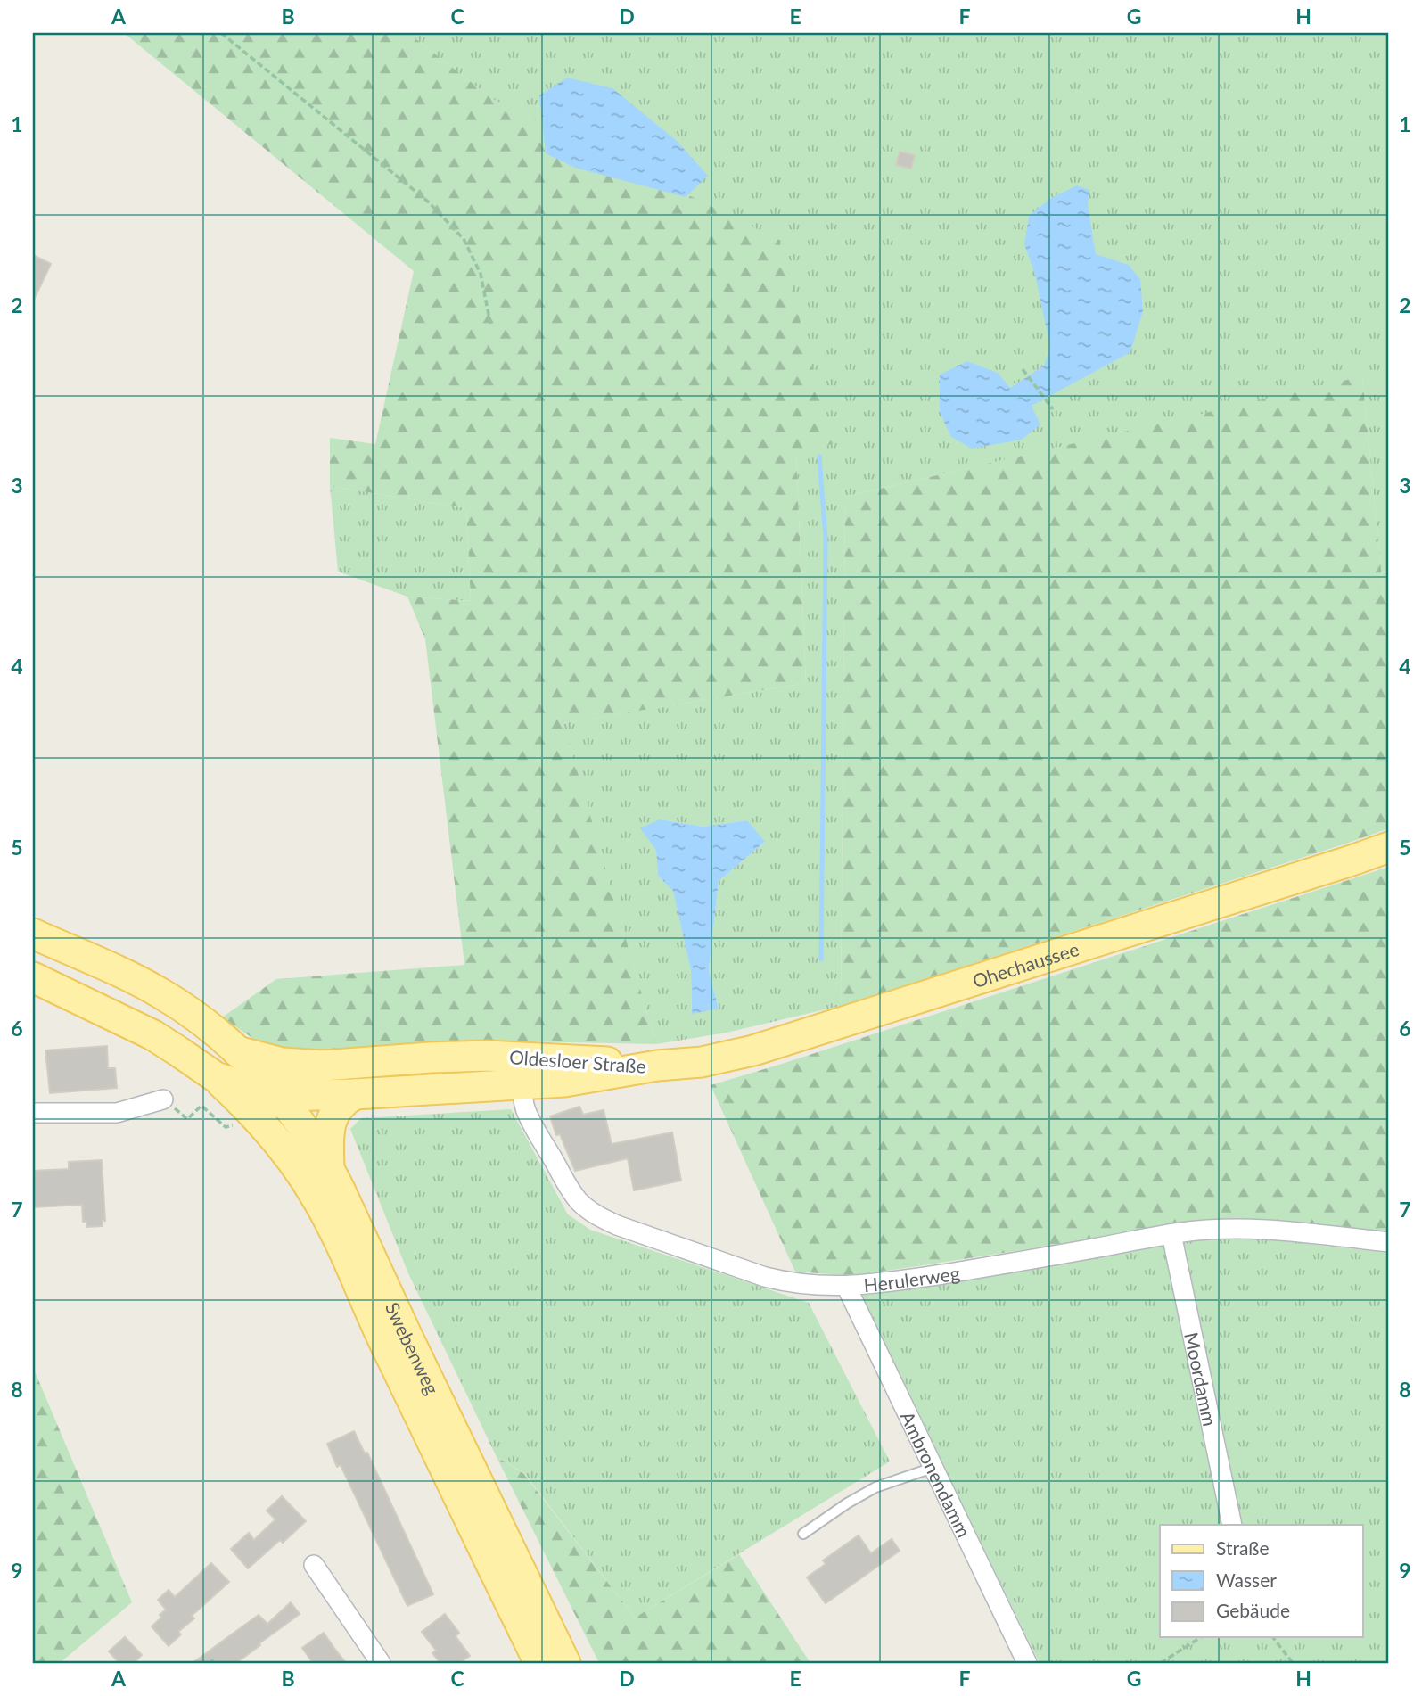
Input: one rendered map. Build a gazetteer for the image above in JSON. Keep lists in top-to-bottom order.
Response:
{
  "streets": {
    "main road": ["Ohechaussee", "Oldesloer Straße", "Swebenweg"],
    "street": ["Herulerweg", "Moordamm", "Ambronendamm"]
  },
  "crossings": [
    ["Ohechaussee", "Oldesloer Straße"],
    ["Oldesloer Straße", "Herulerweg"],
    ["Oldesloer Straße", "Swebenweg"],
    ["Herulerweg", "Moordamm"],
    ["Herulerweg", "Ambronendamm"]
  ],
  "legend": ["Straße", "Wasser", "Gebäude"],
  "grid": {
    "columns": [
      "A",
      "B",
      "C",
      "D",
      "E",
      "F",
      "G",
      "H"
    ],
    "rows": [
      "1",
      "2",
      "3",
      "4",
      "5",
      "6",
      "7",
      "8",
      "9"
    ]
  }
}
